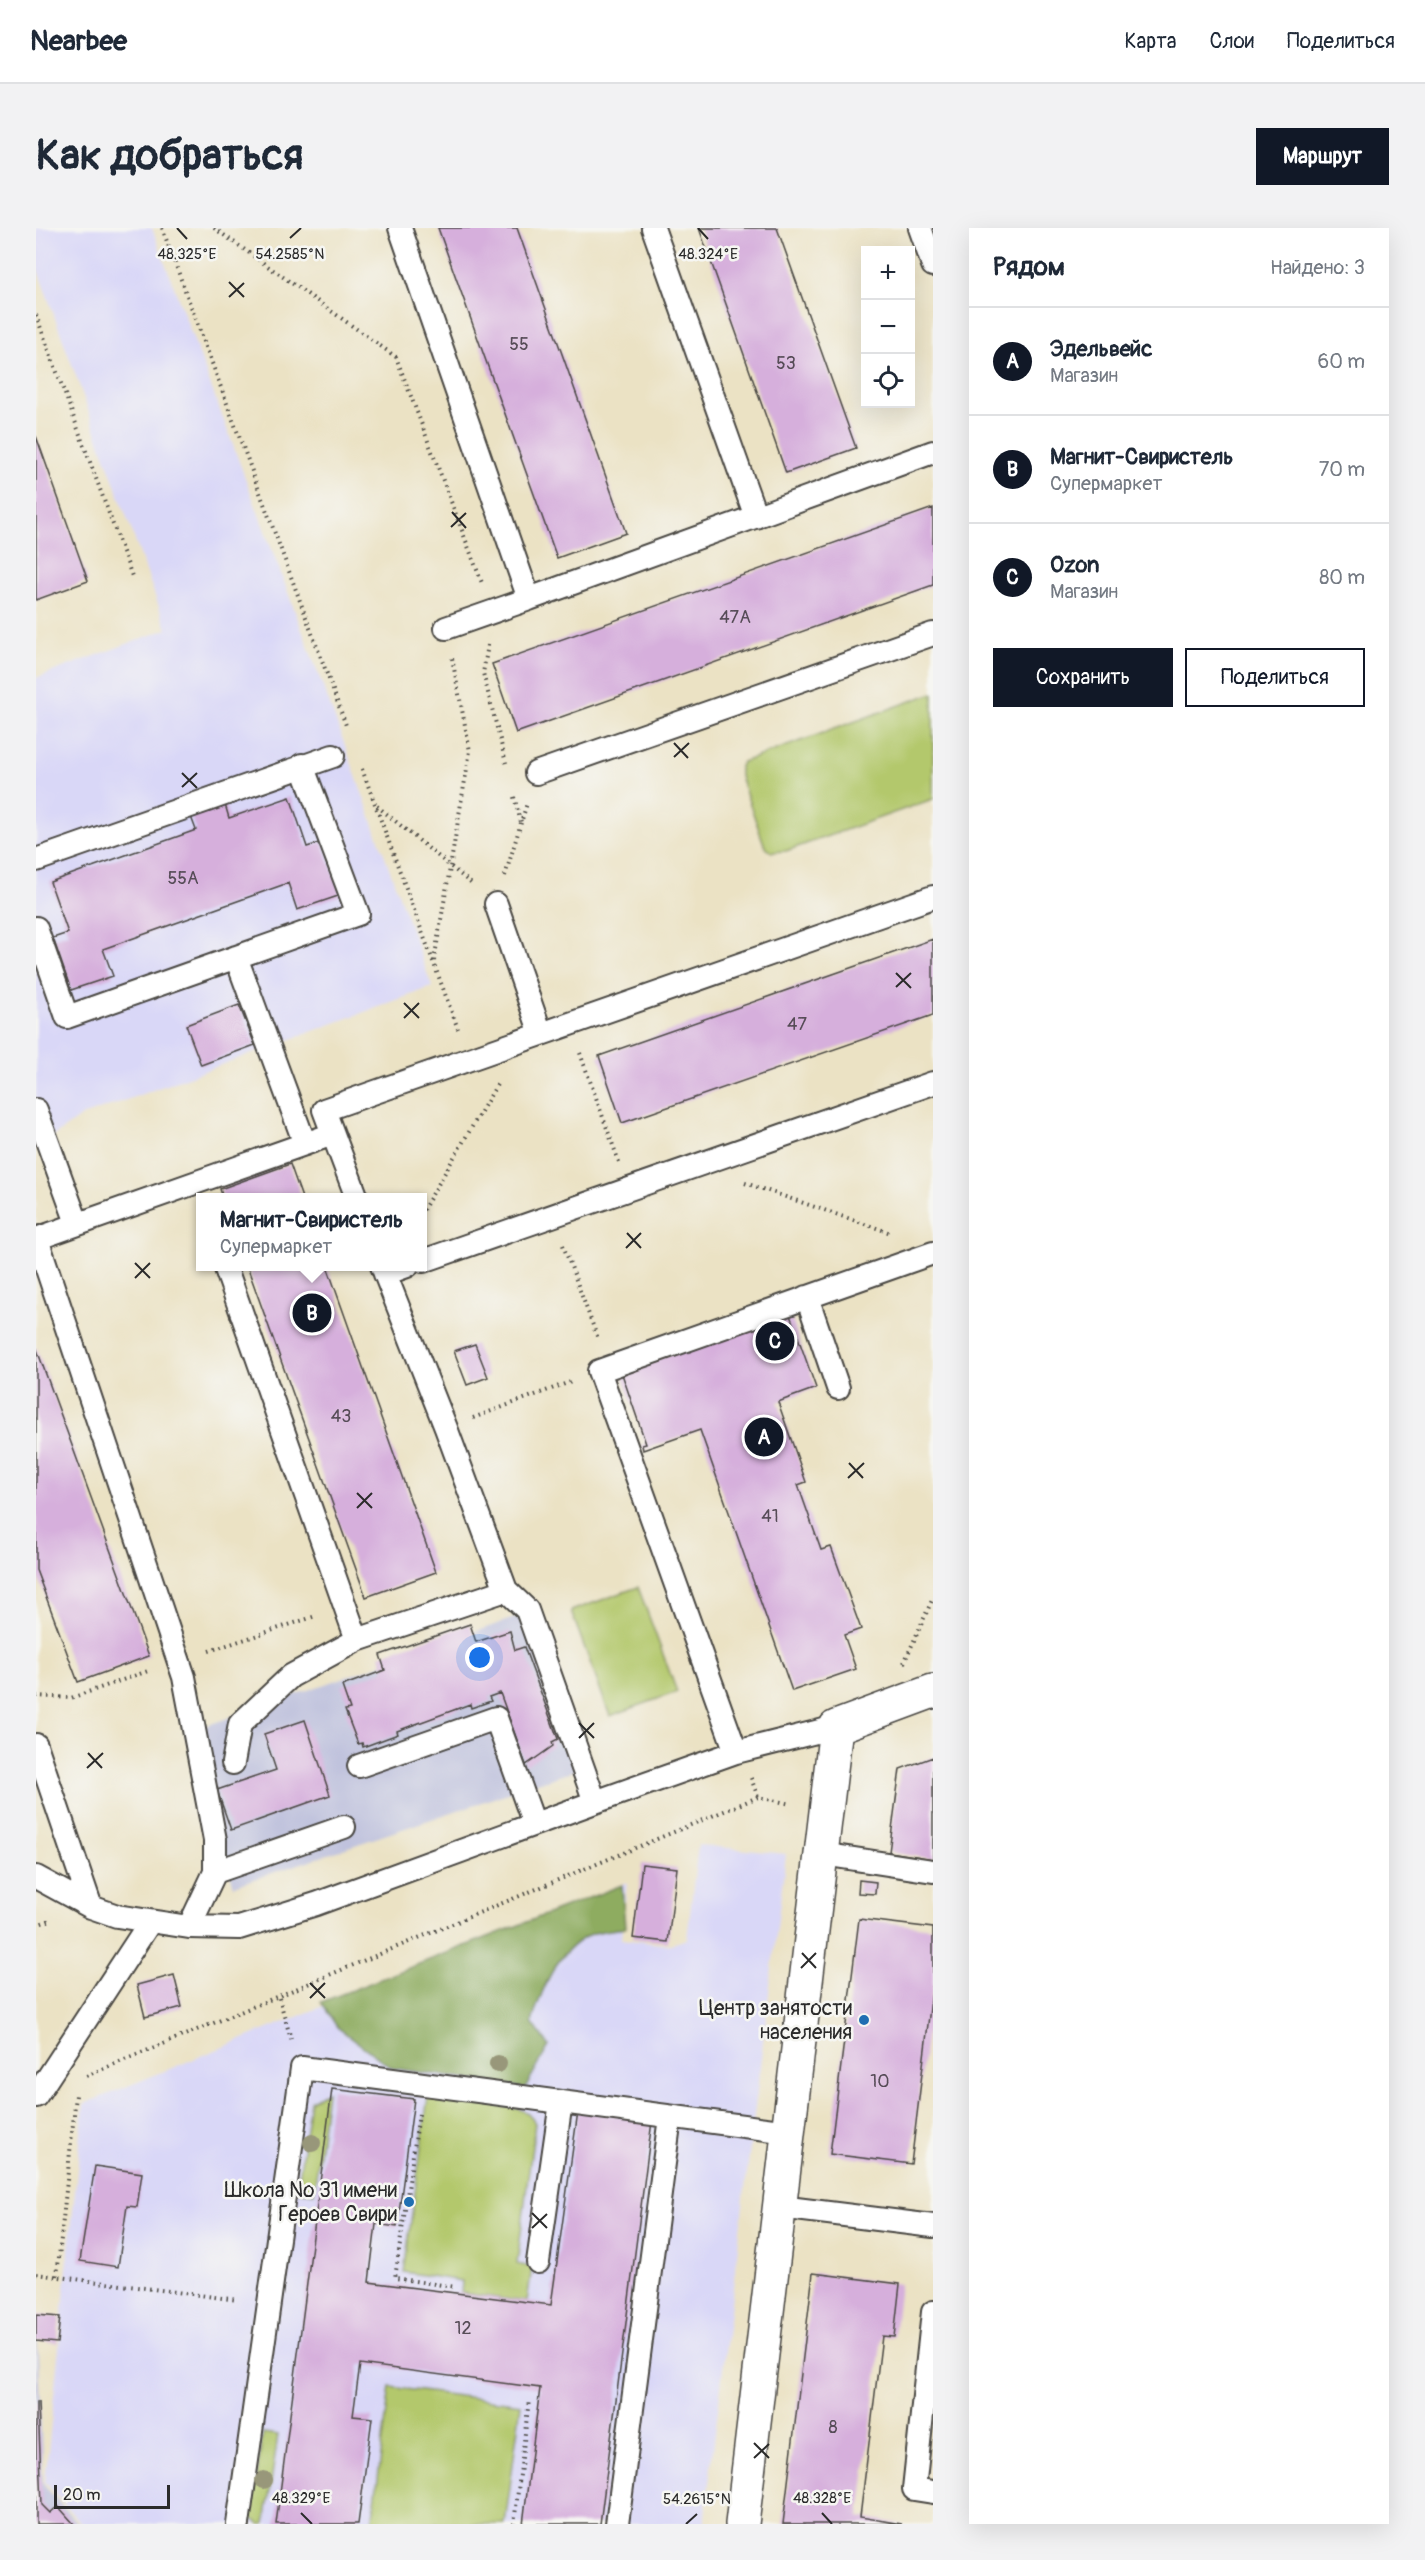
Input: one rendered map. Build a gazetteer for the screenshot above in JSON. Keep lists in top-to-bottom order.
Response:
{
  "places": ["Центр занятости населения", "Школа № 31 имени Героев Свири"],
  "house_numbers": [
    "55",
    "53",
    "47А",
    "55А",
    "47",
    "43",
    "41",
    "10",
    "12",
    "8"
  ],
  "scale_bar": "20 m",
  "page": {
    "header": "Nearbee",
    "nav": ["Карта", "Слои", "Поделиться"],
    "buttons": [
      "Маршрут",
      ["Сохранить", "Поделиться"]
    ],
    "title": "Как добраться",
    "heading": ["Рядом", "Найдено: 3"],
    "map_buttons": ["+", "−"],
    "list": [
      {
        "mark": "A",
        "name": "Эдельвейс",
        "note": "Магазин",
        "value": "60 m"
      },
      {
        "mark": "B",
        "name": "Магнит-Свиристель",
        "note": "Супермаркет",
        "value": "70 m"
      },
      {
        "mark": "C",
        "name": "Ozon",
        "note": "Магазин",
        "value": "80 m"
      }
    ],
    "popup": ["Магнит-Свиристель", "Супермаркет"],
    "pins": ["B", "C", "A"],
    "scale": "20 m"
  },
  "coordinates": [
    "54.2585°N",
    "48.325°E",
    "48.324°E",
    "48.329°E",
    "48.328°E",
    "54.2615°N"
  ]
}
